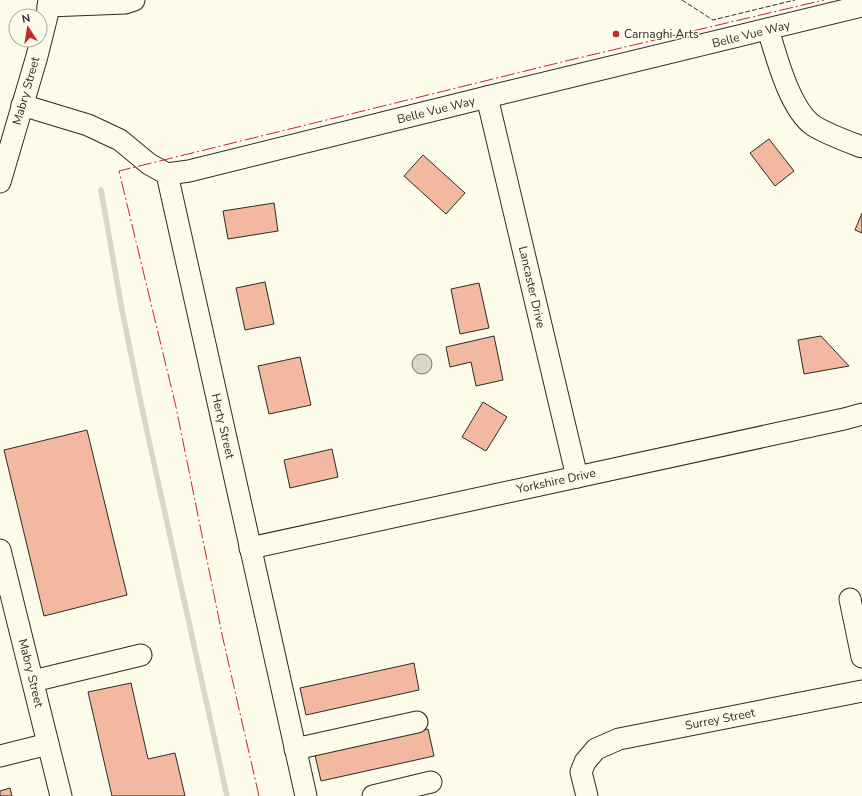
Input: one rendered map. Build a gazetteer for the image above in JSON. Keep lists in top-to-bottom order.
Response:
{
  "streets": {
    "street": [
      "Belle Vue Way",
      "Mabry Street",
      "Lancaster Drive",
      "Herty Street",
      "Yorkshire Drive",
      "Surrey Street"
    ]
  },
  "crossings": [
    ["Belle Vue Way", "Lancaster Drive"],
    ["Belle Vue Way", "Herty Street"],
    ["Lancaster Drive", "Yorkshire Drive"],
    ["Herty Street", "Yorkshire Drive"]
  ],
  "places": ["Carnaghi Arts"],
  "north": "top"
}
